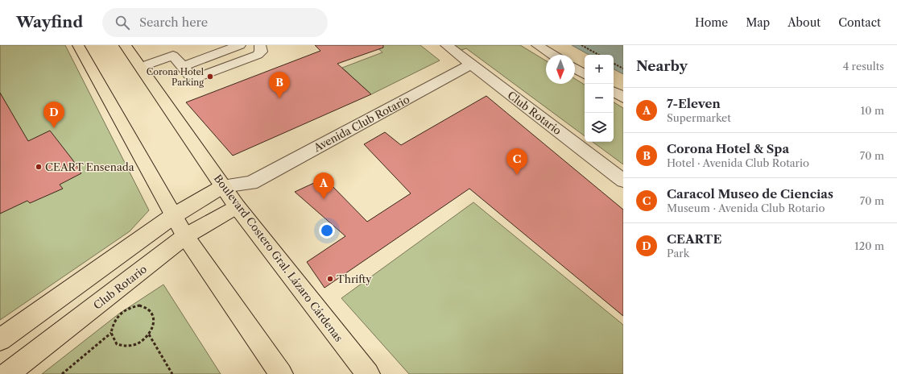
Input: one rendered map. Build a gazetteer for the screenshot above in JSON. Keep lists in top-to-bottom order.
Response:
{
  "streets": {
    "main road": ["Club Rotario", "Boulevard Costero Gral. Lázaro Cárdenas"],
    "street": ["Avenida Club Rotario"]
  },
  "crossings": [
    ["Club Rotario", "Avenida Club Rotario"],
    ["Club Rotario", "Boulevard Costero Gral. Lázaro Cárdenas"],
    ["Avenida Club Rotario", "Boulevard Costero Gral. Lázaro Cárdenas"]
  ],
  "places": ["Corona Hotel Parking", "CEART Ensenada", "Thrifty"],
  "north": "bottom",
  "page": {
    "header": "Wayfind",
    "search": "Search here",
    "nav": [
      "Home",
      "Map",
      "About",
      "Contact"
    ],
    "heading": ["Nearby", "4 results"],
    "map_buttons": ["+", "−"],
    "pins": [
      "B",
      "D",
      "C",
      "A"
    ],
    "list": [
      {
        "mark": "A",
        "name": "7-Eleven",
        "note": "Supermarket",
        "value": "10 m"
      },
      {
        "mark": "B",
        "name": "Corona Hotel & Spa",
        "note": "Hotel · Avenida Club Rotario",
        "value": "70 m"
      },
      {
        "mark": "C",
        "name": "Caracol Museo de Ciencias",
        "note": "Museum · Avenida Club Rotario",
        "value": "70 m"
      },
      {
        "mark": "D",
        "name": "CEARTE",
        "note": "Park",
        "value": "120 m"
      }
    ]
  }
}
